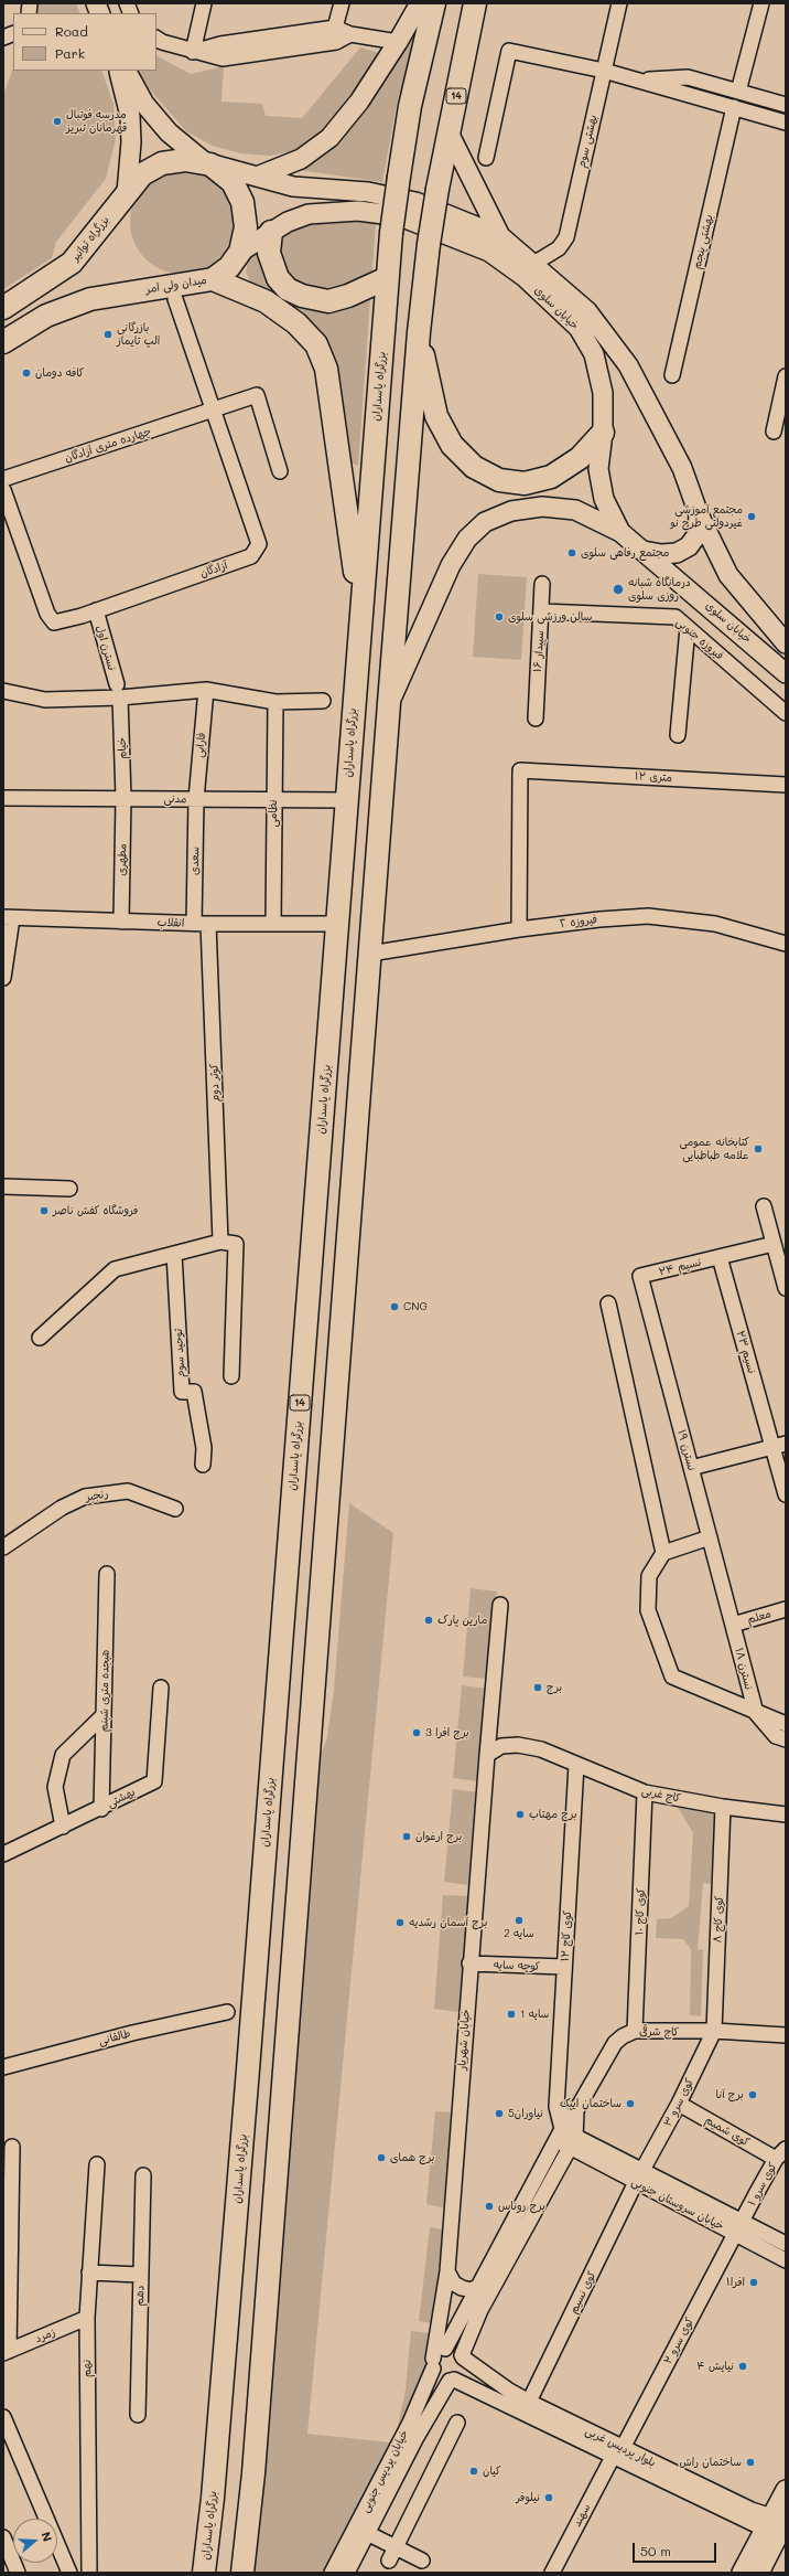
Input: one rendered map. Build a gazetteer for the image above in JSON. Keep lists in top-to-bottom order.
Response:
{
  "streets": {
    "highway": [
      "14",
      "بزرگراه توانیر",
      "میدان ولى امر",
      "بزرگراه پاسداران"
    ],
    "main road": ["خیابان سلوی"],
    "street": [
      "بهشتی سوم",
      "بهشتی پنجم",
      "چهارده متری آزادگان",
      "آزادگان",
      "فیروزه جنوبی",
      "نسترن اول",
      "سپیدار ۱۶",
      "فارابی",
      "خیام",
      "۱۲ متری",
      "مدنی",
      "نظامی",
      "مطهری",
      "سعدی",
      "فیروزه ٢",
      "انقلاب",
      "کوثر دوم",
      "نسیم ۲۴",
      "نسیم ۲۳",
      "توحید سوم",
      "نسترن ۱۹",
      "رنجبر",
      "معلم",
      "نسترن ۱۸",
      "هیجده متری شبنم",
      "کاج غربی",
      "بهشتی",
      "کوی کاج ۱۰",
      "کوی کاج ۸",
      "کوی کاج ۱۲",
      "کوچه سایه",
      "کاج شرقی",
      "طالقانی",
      "خیابان شهریار",
      "کوی سرو ۳",
      "کوی شمیم",
      "کوی سرو ۱",
      "خیابان سروستان جنوبی",
      "کوی نسیم",
      "دهم",
      "زمرد",
      "کوی سرو ۲",
      "نهم",
      "بلوار پردیس غربی",
      "خیابان پردیس جنوبی",
      "سهند"
    ]
  },
  "crossings": [
    ["14", "فیروزه ٢"],
    ["بهشتی سوم", "خیابان سلوی"],
    ["میدان ولى امر", "خیابان سلوی"],
    ["بزرگراه پاسداران", "مدنی"],
    ["بزرگراه پاسداران", "انقلاب"],
    ["چهارده متری آزادگان", "آزادگان"],
    ["آزادگان", "نسترن اول"],
    ["فیروزه جنوبی", "سپیدار ۱۶"],
    ["نسترن اول", "خیام"],
    ["فارابی", "مدنی"],
    ["فارابی", "سعدی"],
    ["خیام", "مدنی"],
    ["خیام", "مطهری"],
    ["۱۲ متری", "فیروزه ٢"],
    ["مدنی", "نظامی"],
    ["مدنی", "مطهری"],
    ["مدنی", "سعدی"],
    ["نظامی", "انقلاب"],
    ["مطهری", "انقلاب"],
    ["سعدی", "انقلاب"],
    ["انقلاب", "کوثر دوم"],
    ["نسیم ۲۴", "نسیم ۲۳"],
    ["نسیم ۲۴", "نسترن ۱۹"],
    ["نسترن ۱۹", "معلم"],
    ["نسترن ۱۹", "نسترن ۱۸"],
    ["معلم", "نسترن ۱۸"],
    ["هیجده متری شبنم", "بهشتی"],
    ["کاج غربی", "کوی کاج ۱۰"],
    ["کاج غربی", "کوی کاج ۸"],
    ["کاج غربی", "کوی کاج ۱۲"],
    ["کاج غربی", "خیابان شهریار"],
    ["کوی کاج ۱۰", "کاج شرقی"],
    ["کوی کاج ۸", "کاج شرقی"],
    ["کوی کاج ۸", "کوی سرو ۳"],
    ["کوی کاج ۱۲", "کوچه سایه"],
    ["کوی کاج ۱۲", "خیابان سروستان جنوبی"],
    ["کوچه سایه", "خیابان شهریار"],
    ["کاج شرقی", "کوی سرو ۳"],
    ["خیابان شهریار", "بلوار پردیس غربی"],
    ["خیابان شهریار", "خیابان پردیس جنوبی"],
    ["کوی سرو ۳", "کوی شمیم"],
    ["کوی سرو ۳", "خیابان سروستان جنوبی"],
    ["کوی سرو ۳", "کوی نسیم"],
    ["کوی شمیم", "کوی سرو ۱"],
    ["کوی سرو ۱", "خیابان سروستان جنوبی"],
    ["کوی سرو ۱", "کوی سرو ۲"],
    ["خیابان سروستان جنوبی", "کوی نسیم"],
    ["خیابان سروستان جنوبی", "کوی سرو ۲"],
    ["کوی نسیم", "بلوار پردیس غربی"],
    ["زمرد", "نهم"],
    ["کوی سرو ۲", "بلوار پردیس غربی"],
    ["کوی سرو ۲", "سهند"],
    ["بلوار پردیس غربی", "خیابان پردیس جنوبی"],
    ["بلوار پردیس غربی", "سهند"]
  ],
  "places": [
    "مدرسه فوتبال قهرمانان تبریز",
    "بازرگانی آلپ‌ تایماز",
    "کافه دومان",
    "مجتمع آموزشی غیردولتی طرح نو",
    "مجتمع رفاهی سلوی",
    "درمانگاه شبانه روزی سلوی",
    "سالن ورزشی سلوی",
    "کتابخانه عمومی علامه طباطبایی",
    "فروشگاه کفش ناصر",
    "CNG",
    "مارین پارک",
    "برج",
    "برج افرا 3",
    "برج مهتاب",
    "برج ارغوان",
    "سایه 2",
    "برج آسمان رشدیه",
    "سایه 1",
    "برج آنا",
    "ساختمان ایپک",
    "نیاوران5",
    "برج همای",
    "برج روناس",
    "افرا۱",
    "نیایش ۴",
    "ساختمان راش",
    "کیان",
    "نیلوفر"
  ],
  "legend": ["Road", "Park"],
  "scale_bar": "50 m",
  "north": "right"
}
